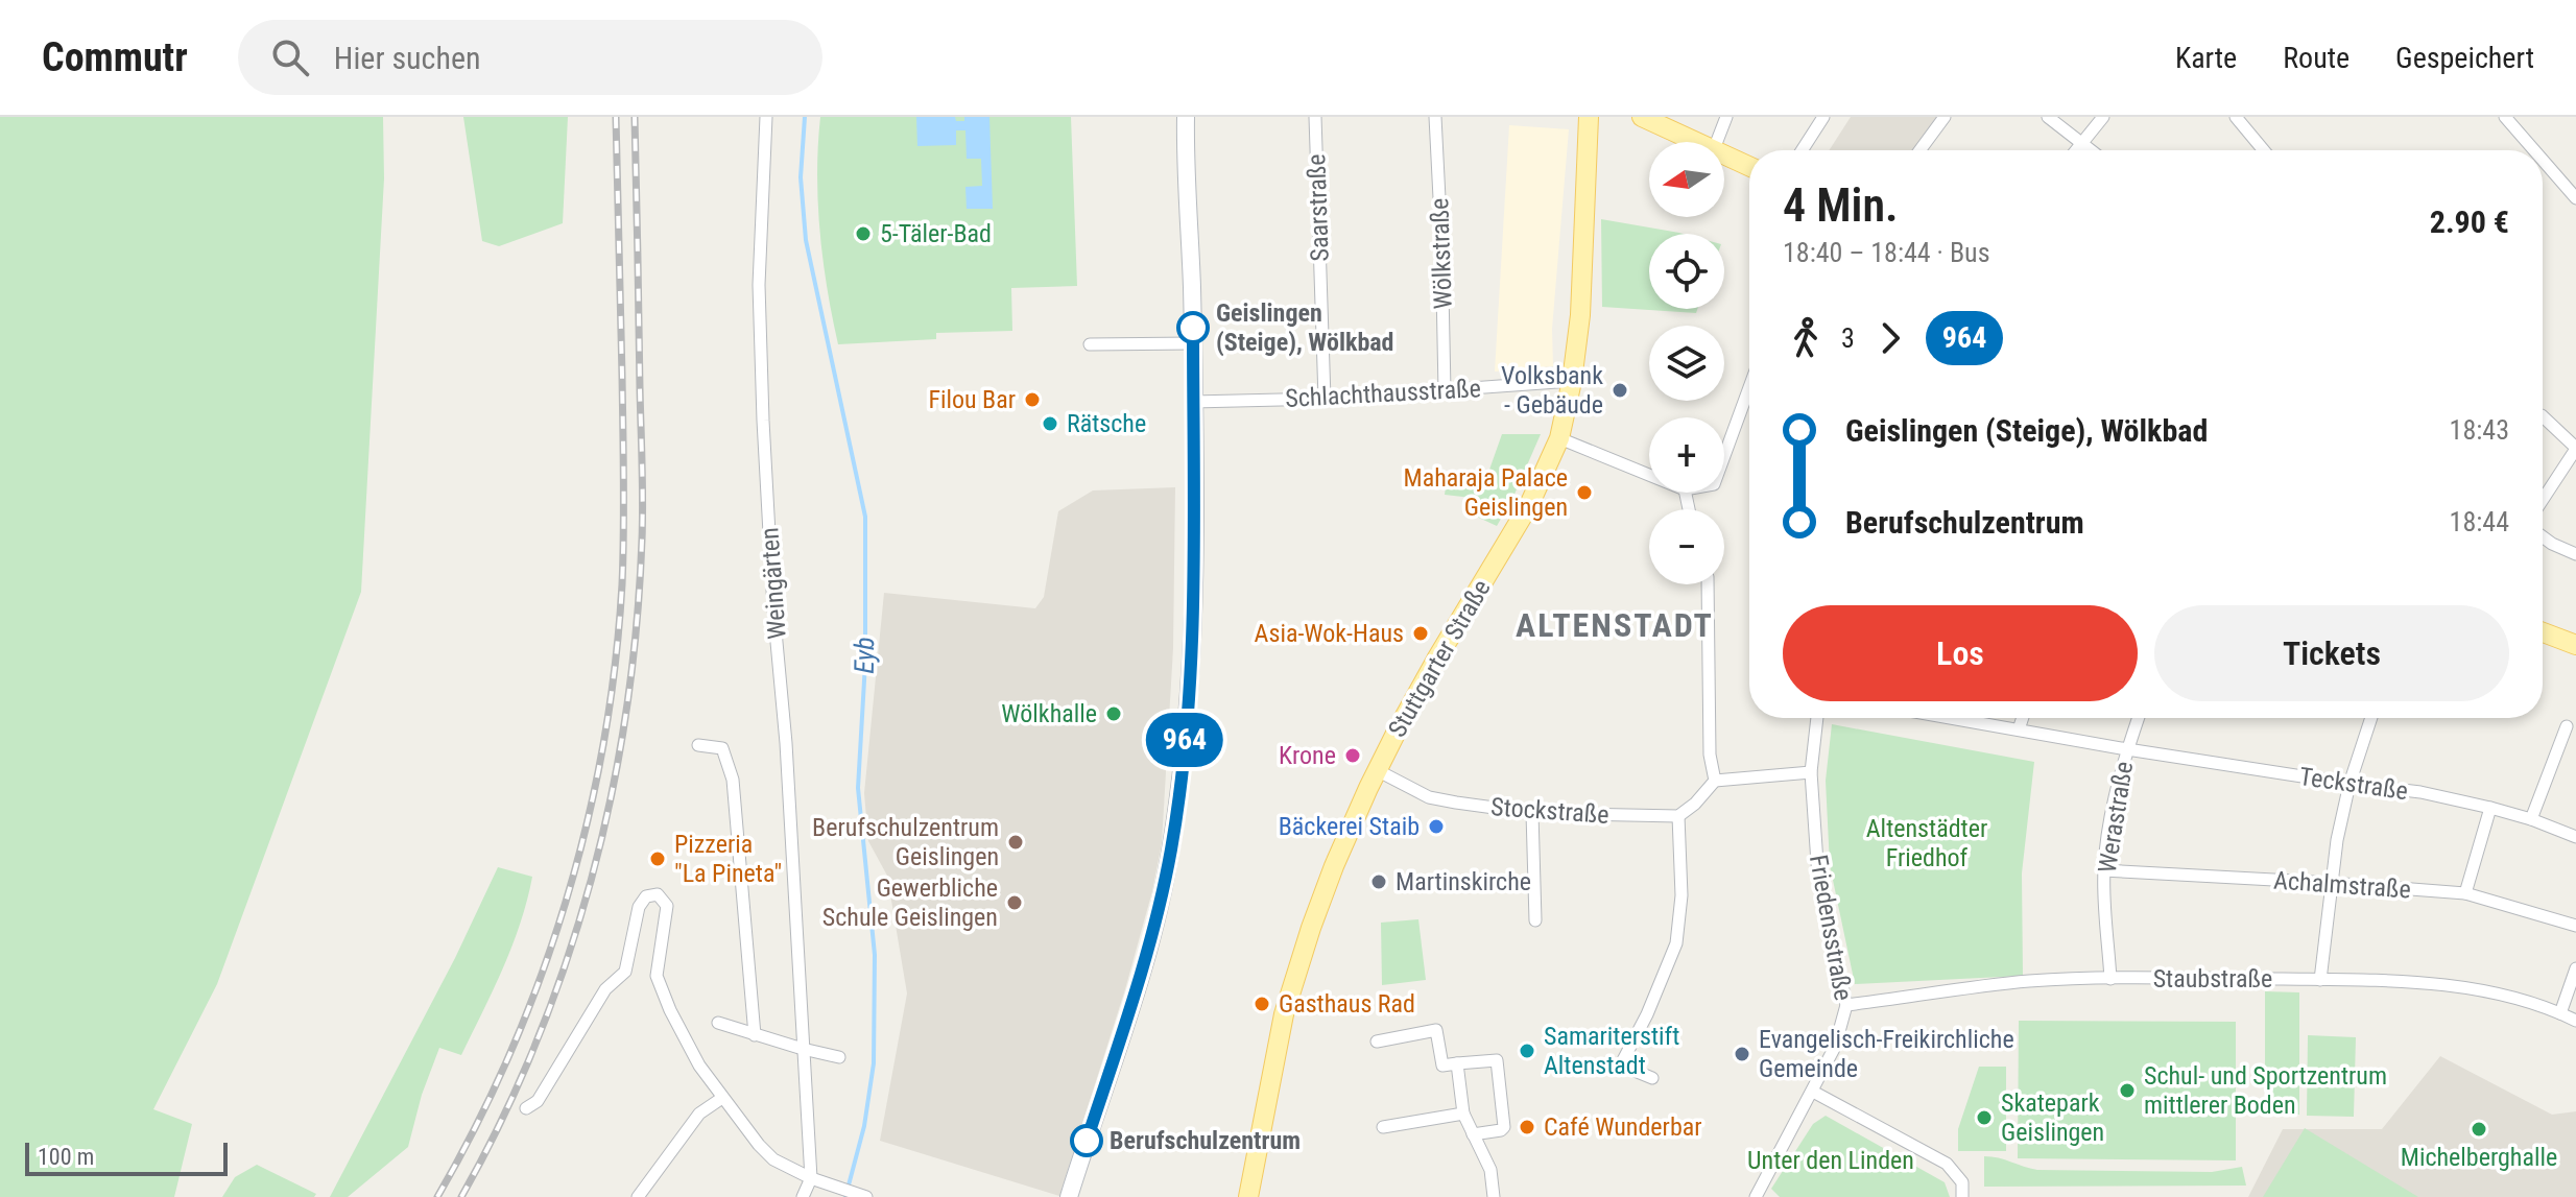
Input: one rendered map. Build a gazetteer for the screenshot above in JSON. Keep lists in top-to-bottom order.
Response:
{
  "streets": {
    "main road": ["Stuttgarter Straße"],
    "street": [
      "Saarstraße",
      "Wölkstraße",
      "Schlachthausstraße",
      "Weingärten",
      "Teckstraße",
      "Stockstraße",
      "Werastraße",
      "Achalmstraße",
      "Friedensstraße",
      "Staubstraße"
    ]
  },
  "crossings": [
    ["Saarstraße", "Schlachthausstraße"],
    ["Wölkstraße", "Schlachthausstraße"],
    ["Schlachthausstraße", "Stuttgarter Straße"],
    ["Stuttgarter Straße", "Stockstraße"],
    ["Teckstraße", "Werastraße"],
    ["Werastraße", "Achalmstraße"],
    ["Werastraße", "Staubstraße"],
    ["Friedensstraße", "Staubstraße"]
  ],
  "districts": ["ALTENSTADT"],
  "water": ["Eyb"],
  "parks": ["Altenstädter Friedhof", "Unter den Linden"],
  "places": [
    "5-Täler-Bad",
    "Geislingen (Steige), Wölkbad",
    "Volksbank - Gebäude",
    "Filou Bar",
    "Rätsche",
    "Maharaja Palace Geislingen",
    "Asia-Wok-Haus",
    "Wölkhalle",
    "Krone",
    "Bäckerei Staib",
    "Berufschulzentrum Geislingen",
    "Pizzeria \"La Pineta\"",
    "Martinskirche",
    "Gewerbliche Schule Geislingen",
    "Gasthaus Rad",
    "Samariterstift Altenstadt",
    "Evangelisch-Freikirchliche Gemeinde",
    "Schul- und Sportzentrum mittlerer Boden",
    "Skatepark Geislingen",
    "Café Wunderbar",
    "Michelberghalle",
    "Berufschulzentrum"
  ],
  "lines": ["bus line 964"],
  "scale_bar": "100 m",
  "north": "left",
  "page": {
    "header": "Commutr",
    "search": "Hier suchen",
    "nav": ["Karte", "Route", "Gespeichert"],
    "on_map": "964",
    "map_buttons": ["+", "−"],
    "heading": ["4 Min.", "18:40 – 18:44 · Bus", "2.90 €"],
    "legs": ["3", "964"],
    "list": [
      {
        "name": "Geislingen (Steige), Wölkbad",
        "value": "18:43"
      },
      {
        "name": "Berufschulzentrum",
        "value": "18:44"
      }
    ],
    "buttons": ["Los", "Tickets"],
    "scale": "100 m"
  }
}
